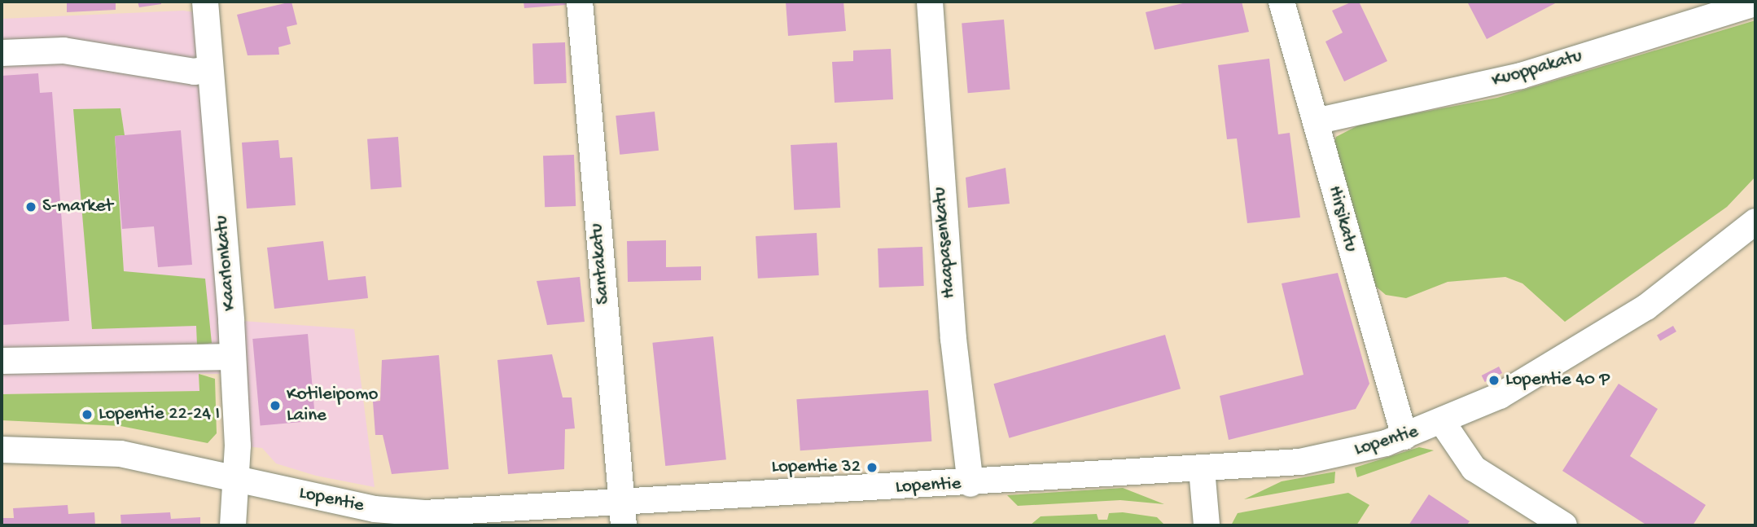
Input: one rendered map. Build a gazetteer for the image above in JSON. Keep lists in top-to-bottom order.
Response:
{
  "streets": {
    "street": [
      "Kuoppakatu",
      "Hirsikatu",
      "Haapasenkatu",
      "Kaarlonkatu",
      "Santakatu",
      "Lopentie"
    ]
  },
  "crossings": [
    ["Kuoppakatu", "Hirsikatu"],
    ["Hirsikatu", "Lopentie"],
    ["Haapasenkatu", "Lopentie"],
    ["Kaarlonkatu", "Lopentie"],
    ["Santakatu", "Lopentie"]
  ],
  "places": [
    "S-market",
    "Lopentie 40 P",
    "Kotileipomo Laine",
    "Lopentie 22-24 I",
    "Lopentie 32"
  ]
}
